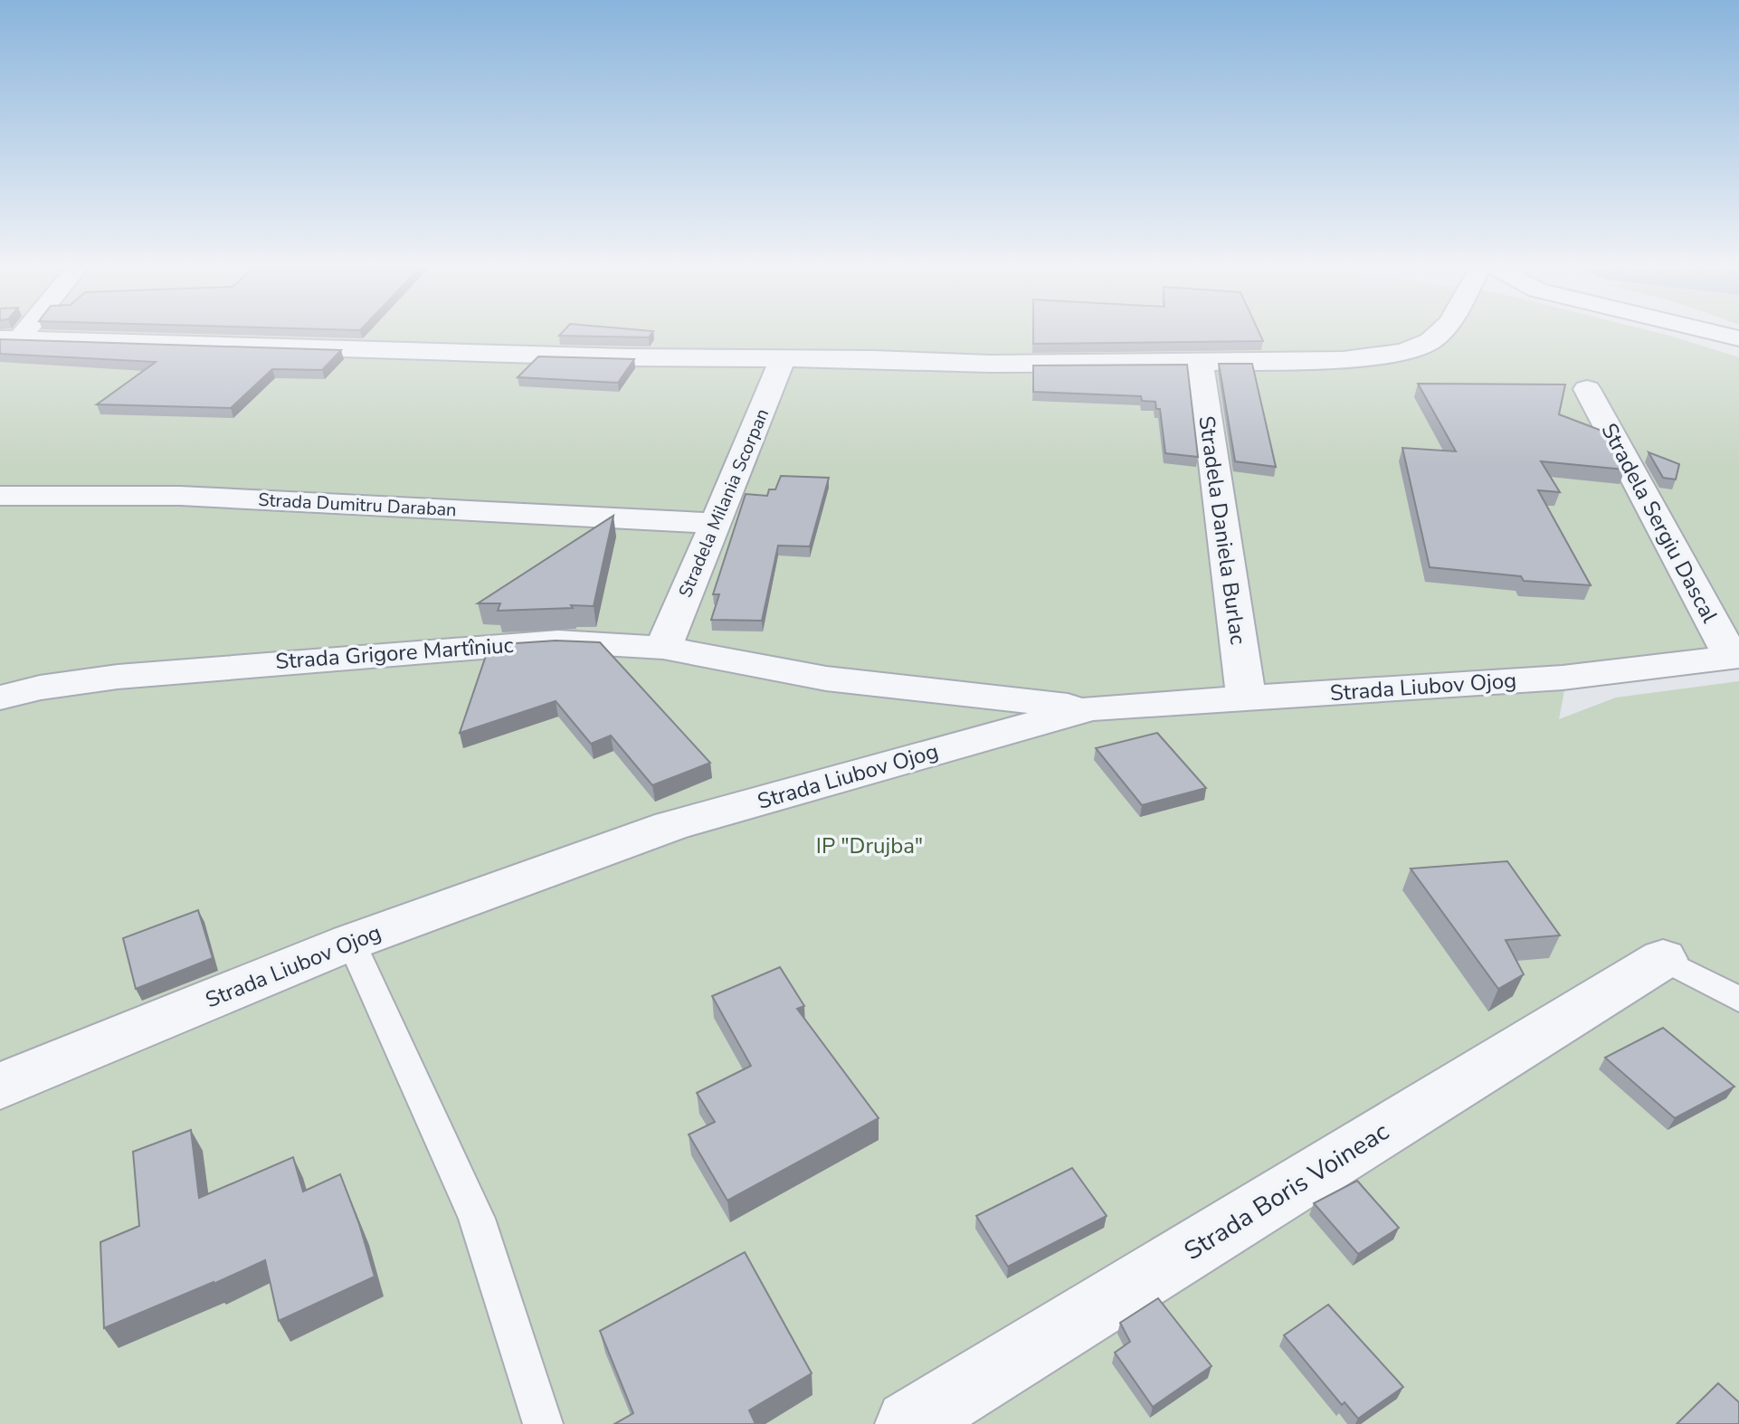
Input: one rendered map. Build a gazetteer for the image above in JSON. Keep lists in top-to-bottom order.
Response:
{
  "streets": {
    "street": [
      "Stradela Milania Scorpan",
      "Strada Dumitru Daraban",
      "Stradela Sergiu Dascal",
      "Stradela Daniela Burlac",
      "Strada Grigore Martîniuc",
      "Strada Liubov Ojog",
      "Strada Boris Voineac"
    ]
  },
  "crossings": [
    ["Stradela Milania Scorpan", "Strada Dumitru Daraban"],
    ["Stradela Milania Scorpan", "Strada Grigore Martîniuc"],
    ["Stradela Sergiu Dascal", "Strada Liubov Ojog"],
    ["Stradela Daniela Burlac", "Strada Liubov Ojog"],
    ["Strada Grigore Martîniuc", "Strada Liubov Ojog"]
  ],
  "parks": ["IP \"Drujba\""]
}
